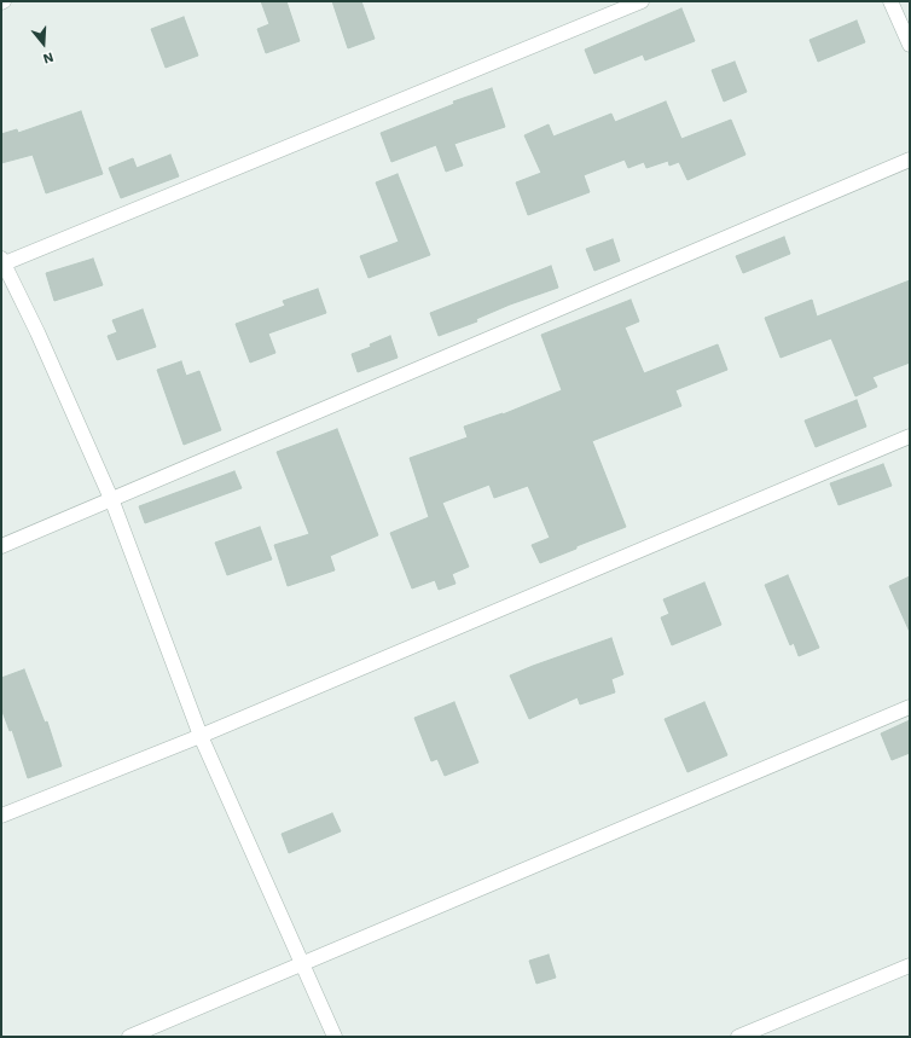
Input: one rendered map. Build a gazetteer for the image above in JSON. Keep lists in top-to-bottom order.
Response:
{
  "north": "bottom"
}
